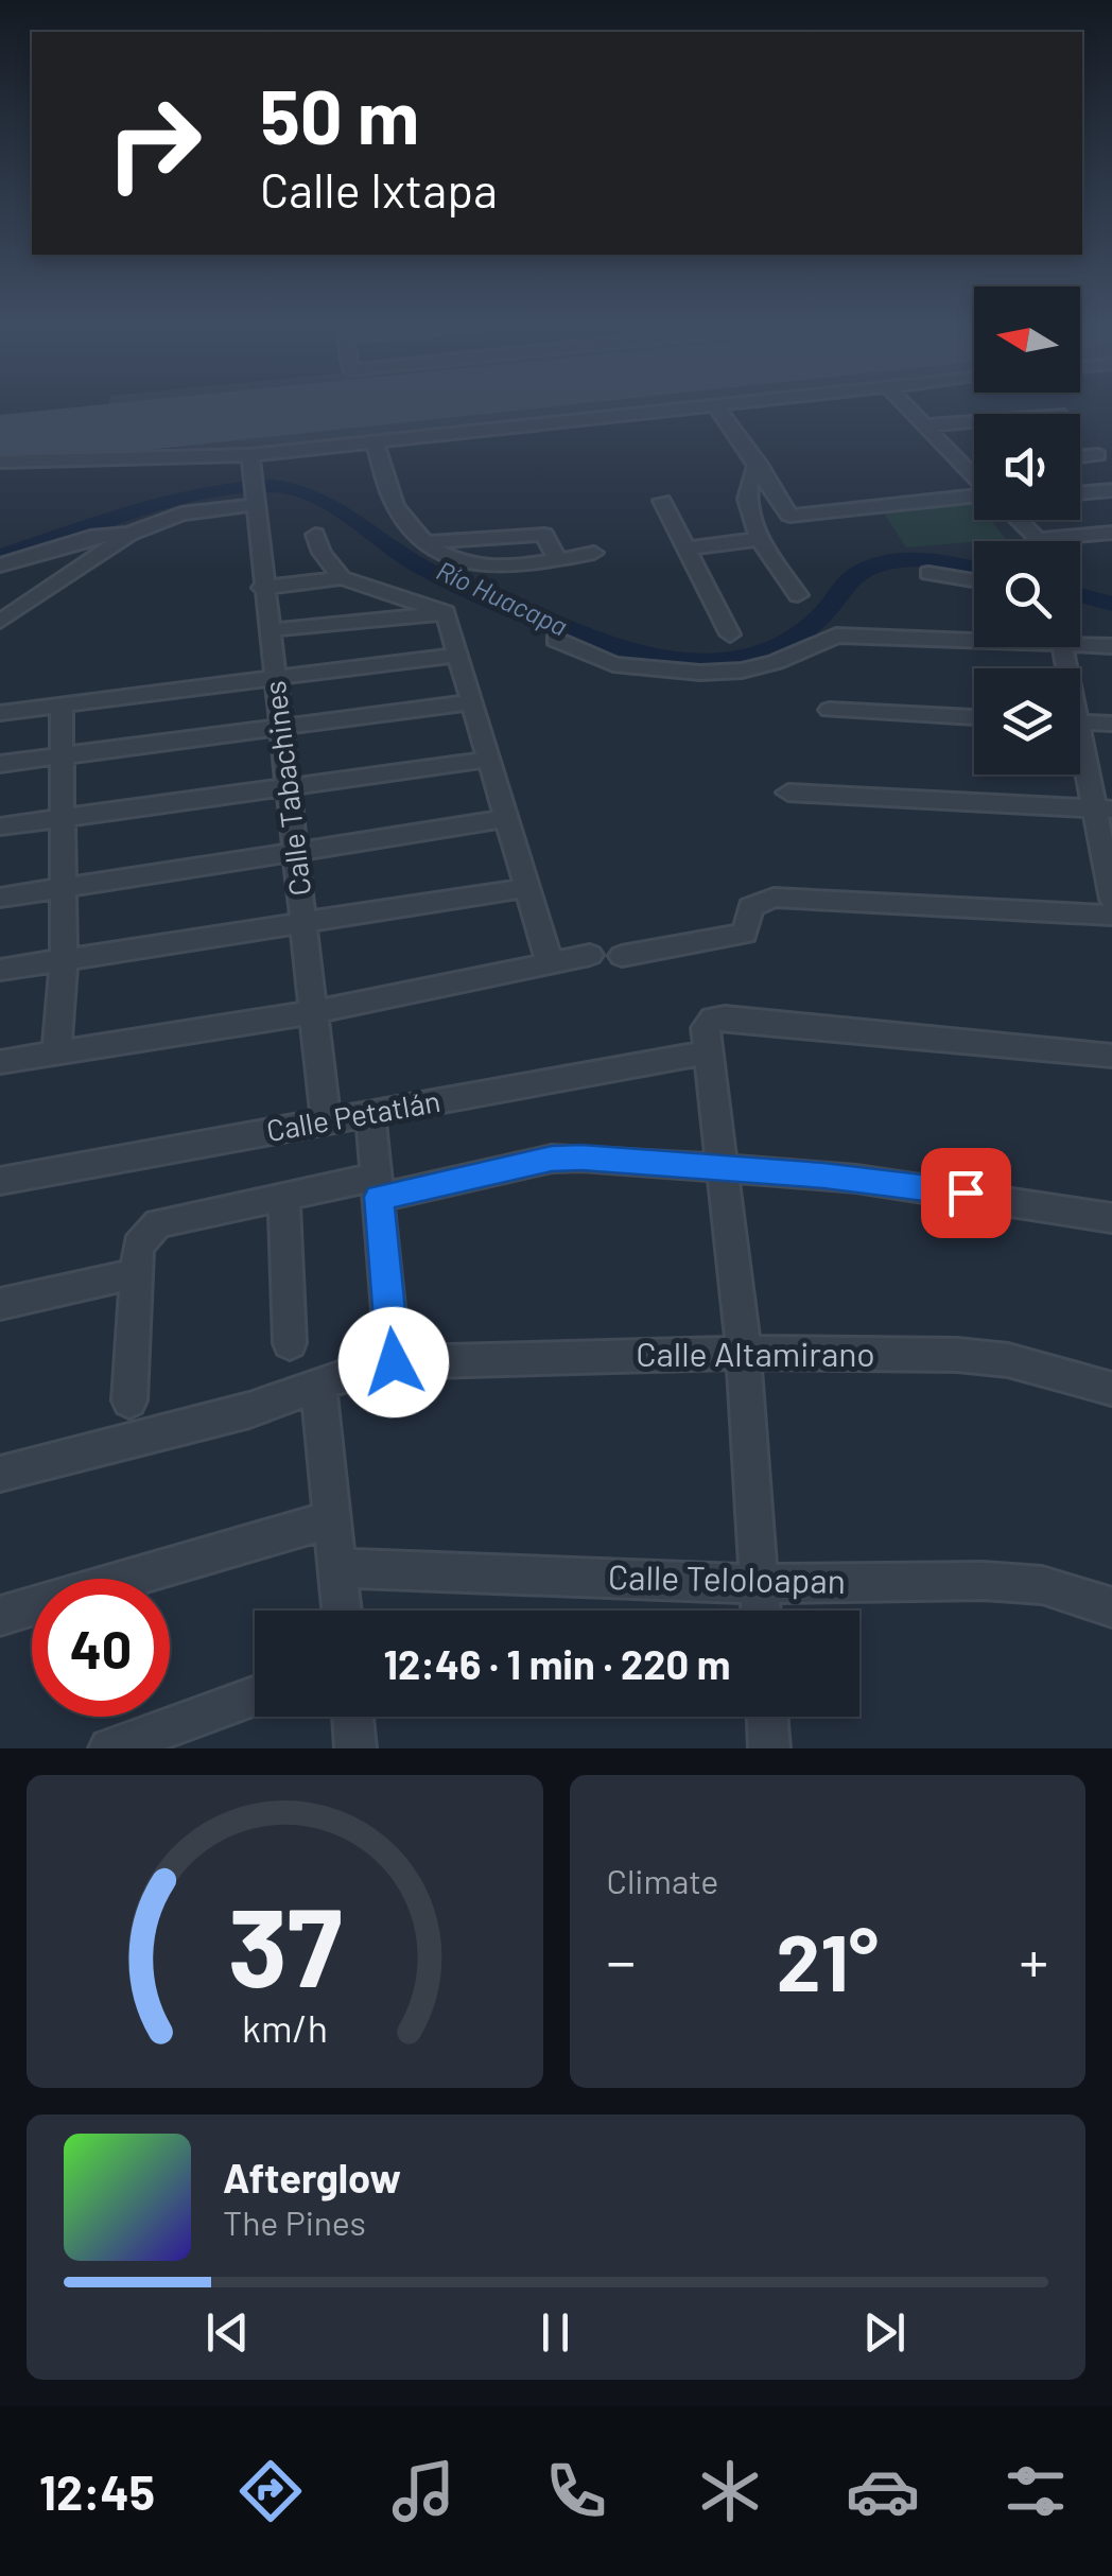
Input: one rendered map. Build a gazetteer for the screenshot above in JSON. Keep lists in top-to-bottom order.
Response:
{
  "streets": {
    "street": [
      "Calle Tabachines",
      "Calle Petatlán",
      "Calle Altamirano",
      "Calle Teloloapan"
    ]
  },
  "crossings": [
    ["Calle Tabachines", "Calle Petatlán"]
  ],
  "water": ["Río Huacapa"],
  "north": "left",
  "page": {
    "turn": ["50 m", "Calle Ixtapa"],
    "limit": "40",
    "trip": "12:46 · 1 min · 220 m",
    "tile": "Climate",
    "heat": ["−", "21°", "+"],
    "song": ["Afterglow", "The Pines"],
    "tabs": "12:45",
    "gauge": ["37", "km/h"]
  }
}
